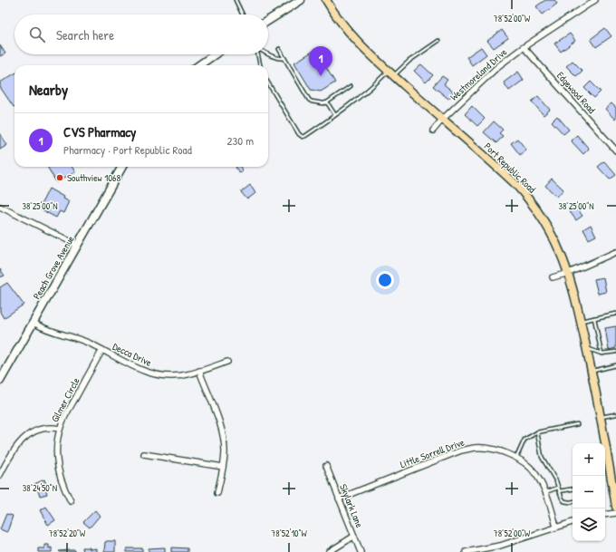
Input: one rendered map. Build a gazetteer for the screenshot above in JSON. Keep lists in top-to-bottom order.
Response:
{
  "streets": {
    "main road": ["Port Republic Road", "Peach Grove Avenue"],
    "street": [
      "Westmoreland Drive",
      "Edgewood Road",
      "Decca Drive",
      "Gilmer Circle",
      "Little Sorrell Drive",
      "Skylark Lane"
    ]
  },
  "crossings": [
    ["Westmoreland Drive", "Edgewood Road"],
    ["Westmoreland Drive", "Port Republic Road"],
    ["Peach Grove Avenue", "Decca Drive"],
    ["Decca Drive", "Gilmer Circle"],
    ["Little Sorrell Drive", "Skylark Lane"]
  ],
  "places": ["Southview 1068"],
  "page": {
    "search": "Search here",
    "pins": "1",
    "heading": "Nearby",
    "list": [
      {
        "mark": "1",
        "name": "CVS Pharmacy",
        "note": "Pharmacy · Port Republic Road",
        "value": "230 m"
      }
    ],
    "map_buttons": ["+", "−"]
  },
  "coordinates": [
    "78°52'00\"W",
    "38°25'00\"N",
    "38°24'50\"N",
    "78°52'20\"W",
    "78°52'10\"W"
  ]
}
